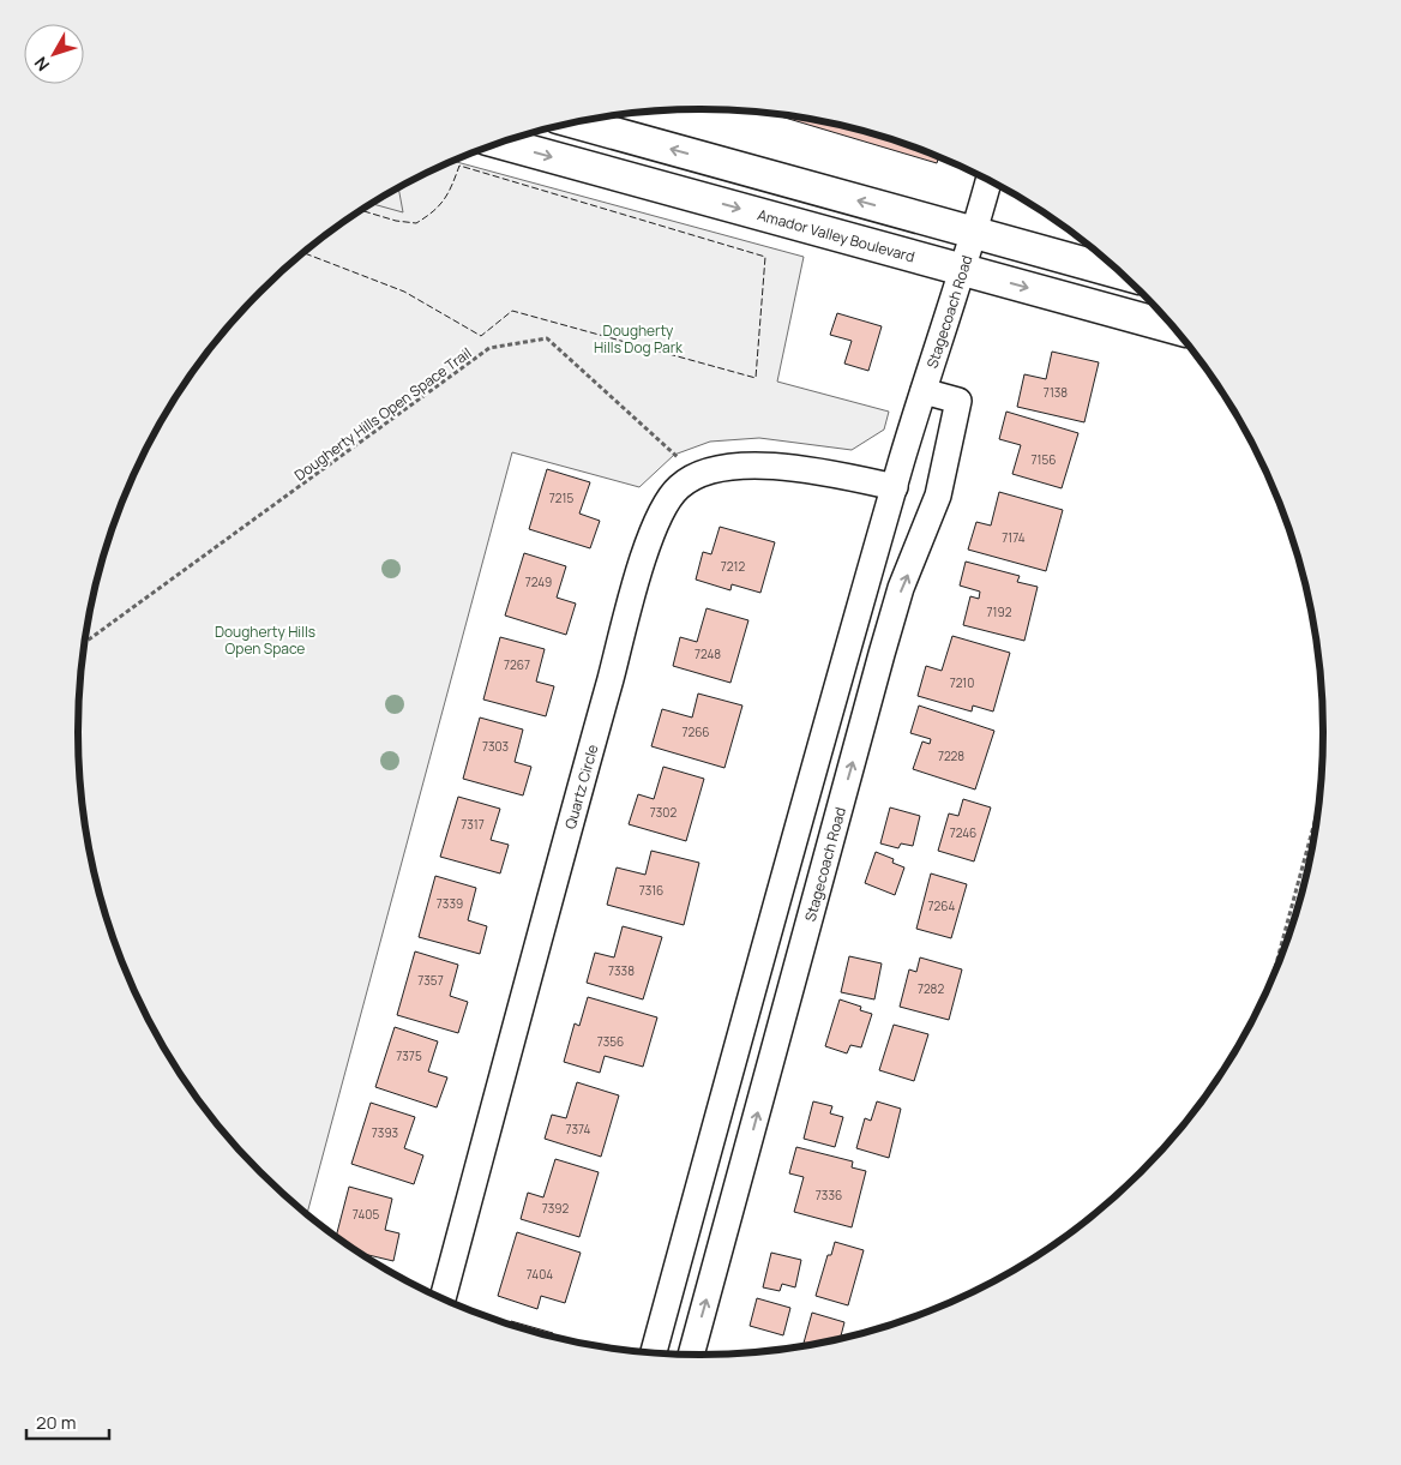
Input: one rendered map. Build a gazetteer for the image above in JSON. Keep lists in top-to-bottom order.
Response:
{
  "streets": {
    "street": ["Amador Valley Boulevard", "Stagecoach Road", "Quartz Circle"],
    "path": ["Dougherty Hills Open Space Trail"]
  },
  "crossings": [
    ["Amador Valley Boulevard", "Stagecoach Road"],
    ["Stagecoach Road", "Quartz Circle"],
    ["Dougherty Hills Open Space Trail", "Quartz Circle"]
  ],
  "parks": ["Dougherty Hills Dog Park", "Dougherty Hills Open Space"],
  "house_numbers": [
    "7138",
    "7156",
    "7215",
    "7174",
    "7212",
    "7249",
    "7192",
    "7248",
    "7267",
    "7210",
    "7266",
    "7303",
    "7228",
    "7302",
    "7317",
    "7246",
    "7316",
    "7339",
    "7264",
    "7338",
    "7357",
    "7282",
    "7356",
    "7375",
    "7374",
    "7393",
    "7336",
    "7392",
    "7405",
    "7404"
  ],
  "scale_bar": "20 m",
  "north": "bottom left"
}
